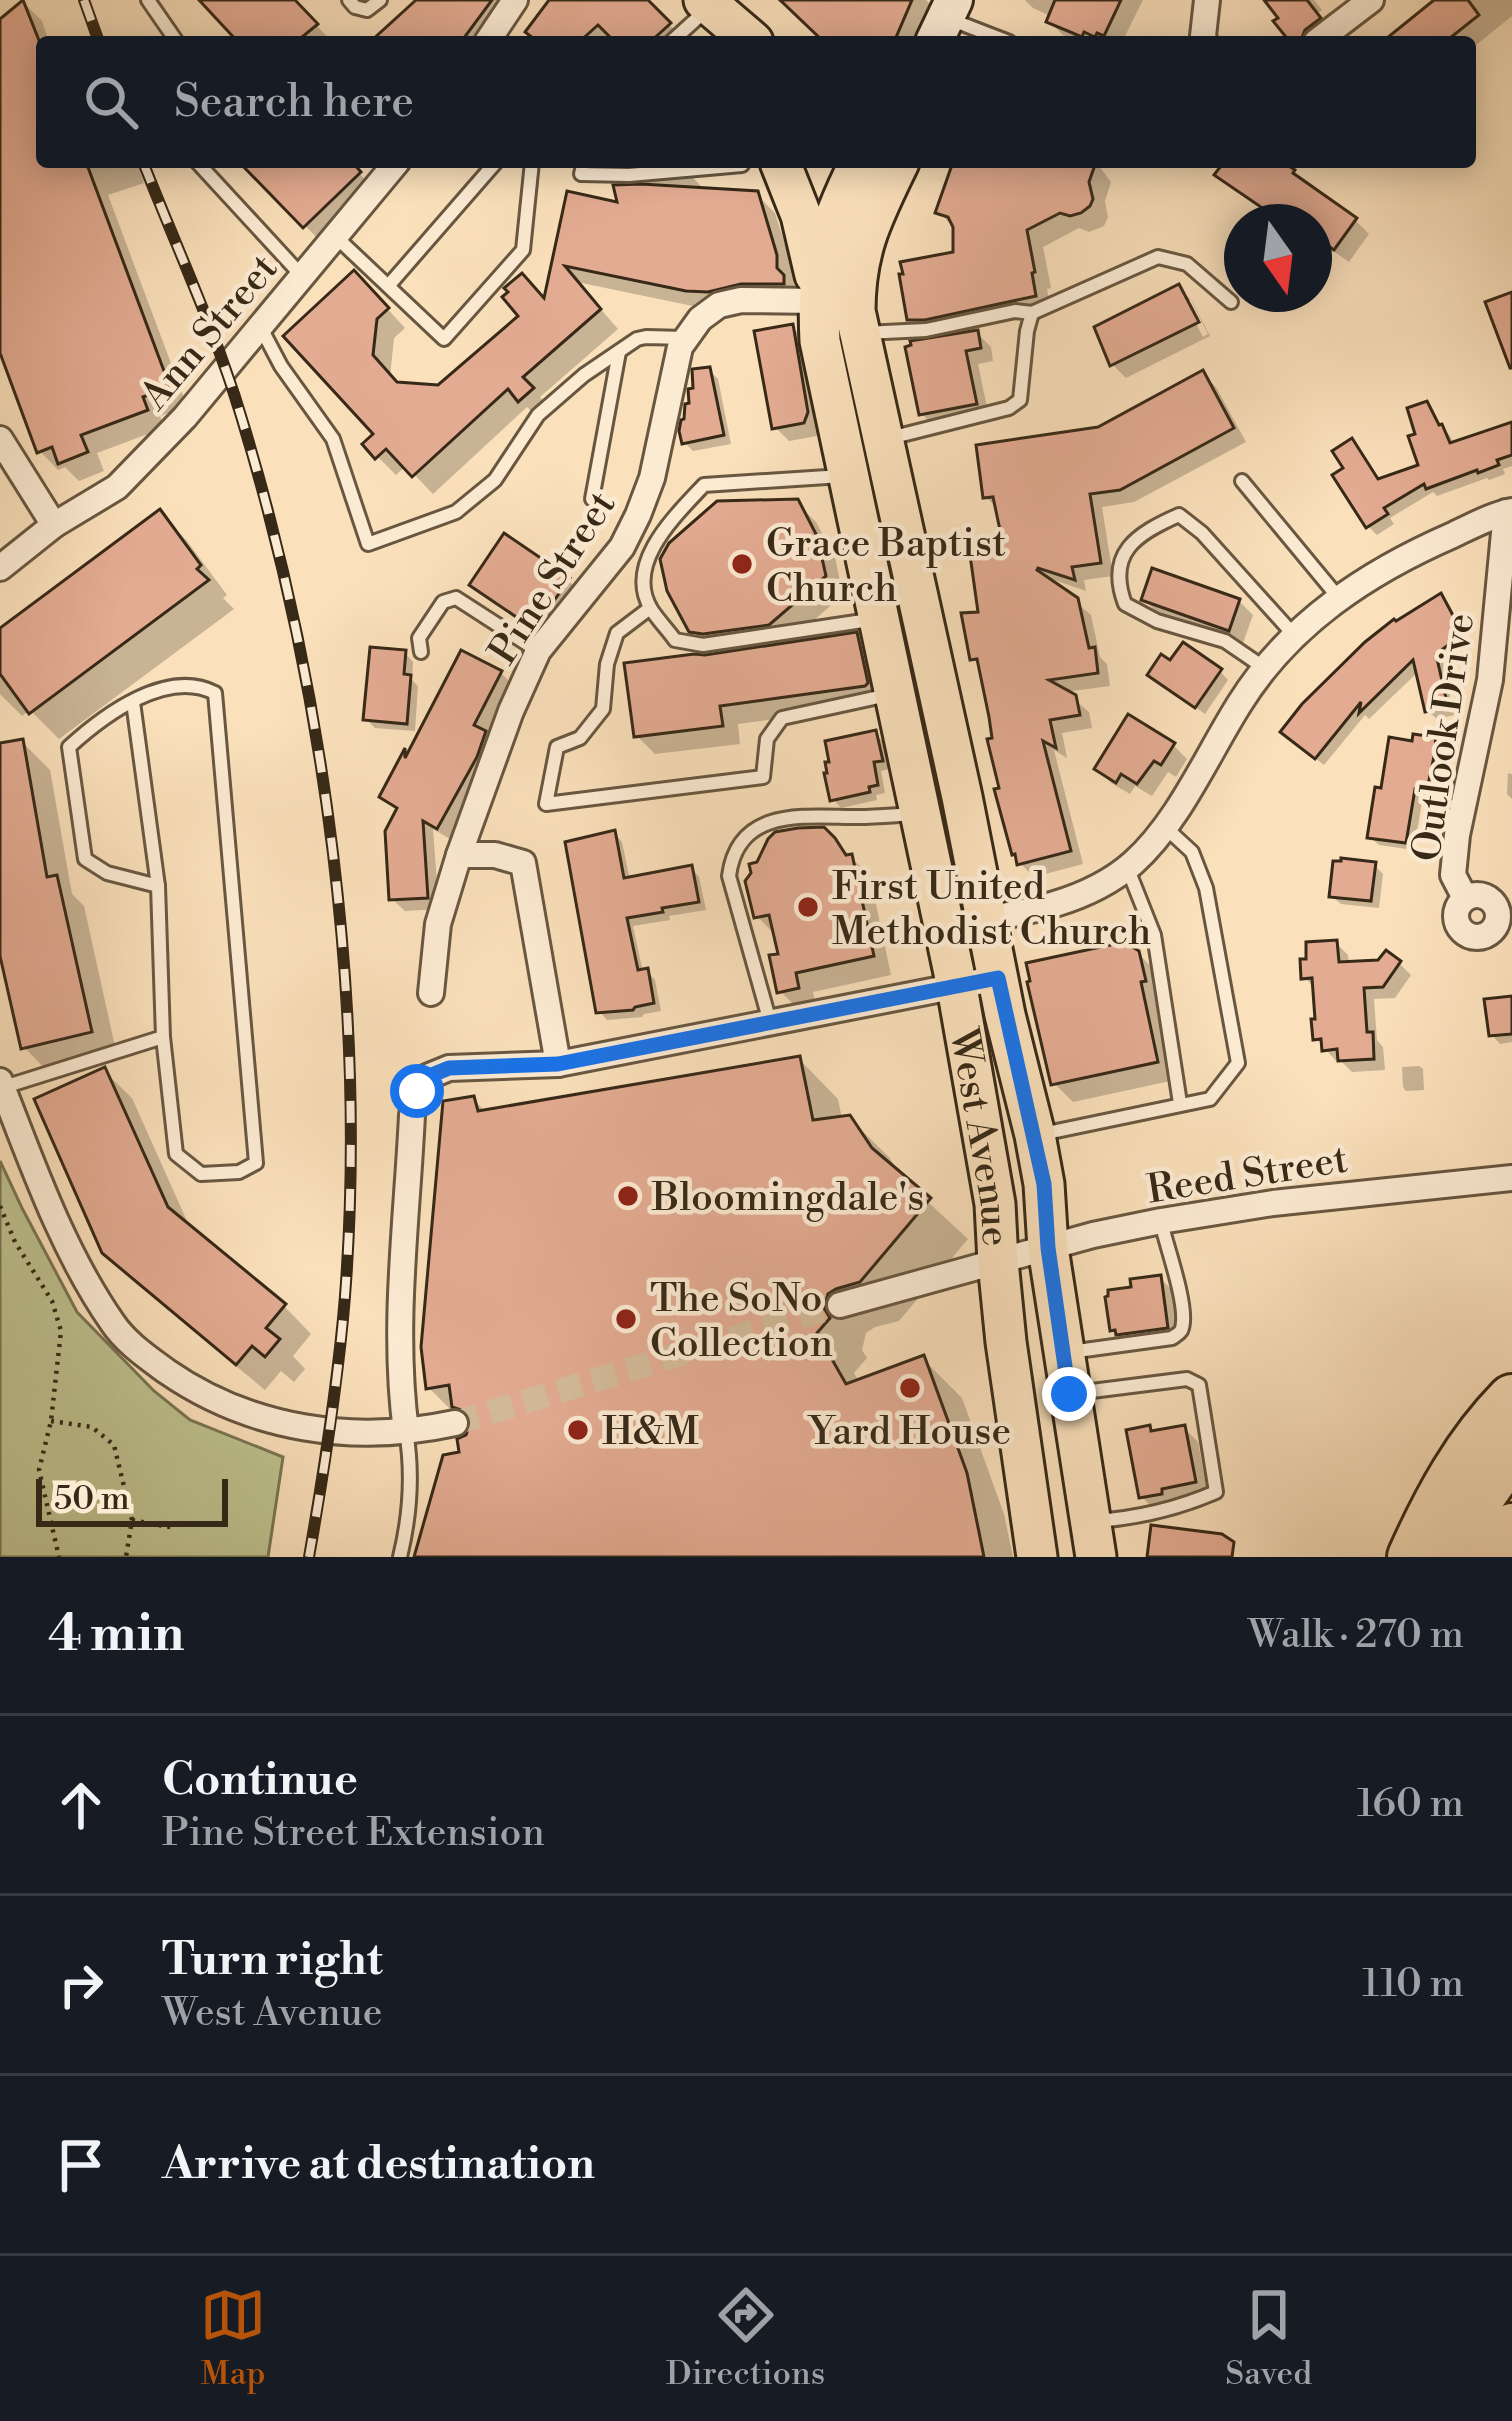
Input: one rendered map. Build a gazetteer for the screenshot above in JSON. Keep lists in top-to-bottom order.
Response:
{
  "streets": {
    "main road": ["West Avenue"],
    "street": [
      "Ann Street",
      "Pine Street",
      "Outlook Drive",
      "Reed Street"
    ]
  },
  "crossings": [
    ["West Avenue", "Reed Street"]
  ],
  "places": [
    "Grace Baptist Church",
    "First United Methodist Church",
    "Bloomingdale's",
    "The SoNo Collection",
    "Yard House",
    "H&M"
  ],
  "scale_bar": "50 m",
  "north": "bottom",
  "page": {
    "search": "Search here",
    "scale": "50 m",
    "heading": ["4 min", "Walk · 270 m"],
    "list": [
      ["Continue", "Pine Street Extension", "160 m"],
      ["Turn right", "West Avenue", "110 m"],
      "Arrive at destination"
    ],
    "nav": ["Map", "Directions", "Saved"]
  }
}
